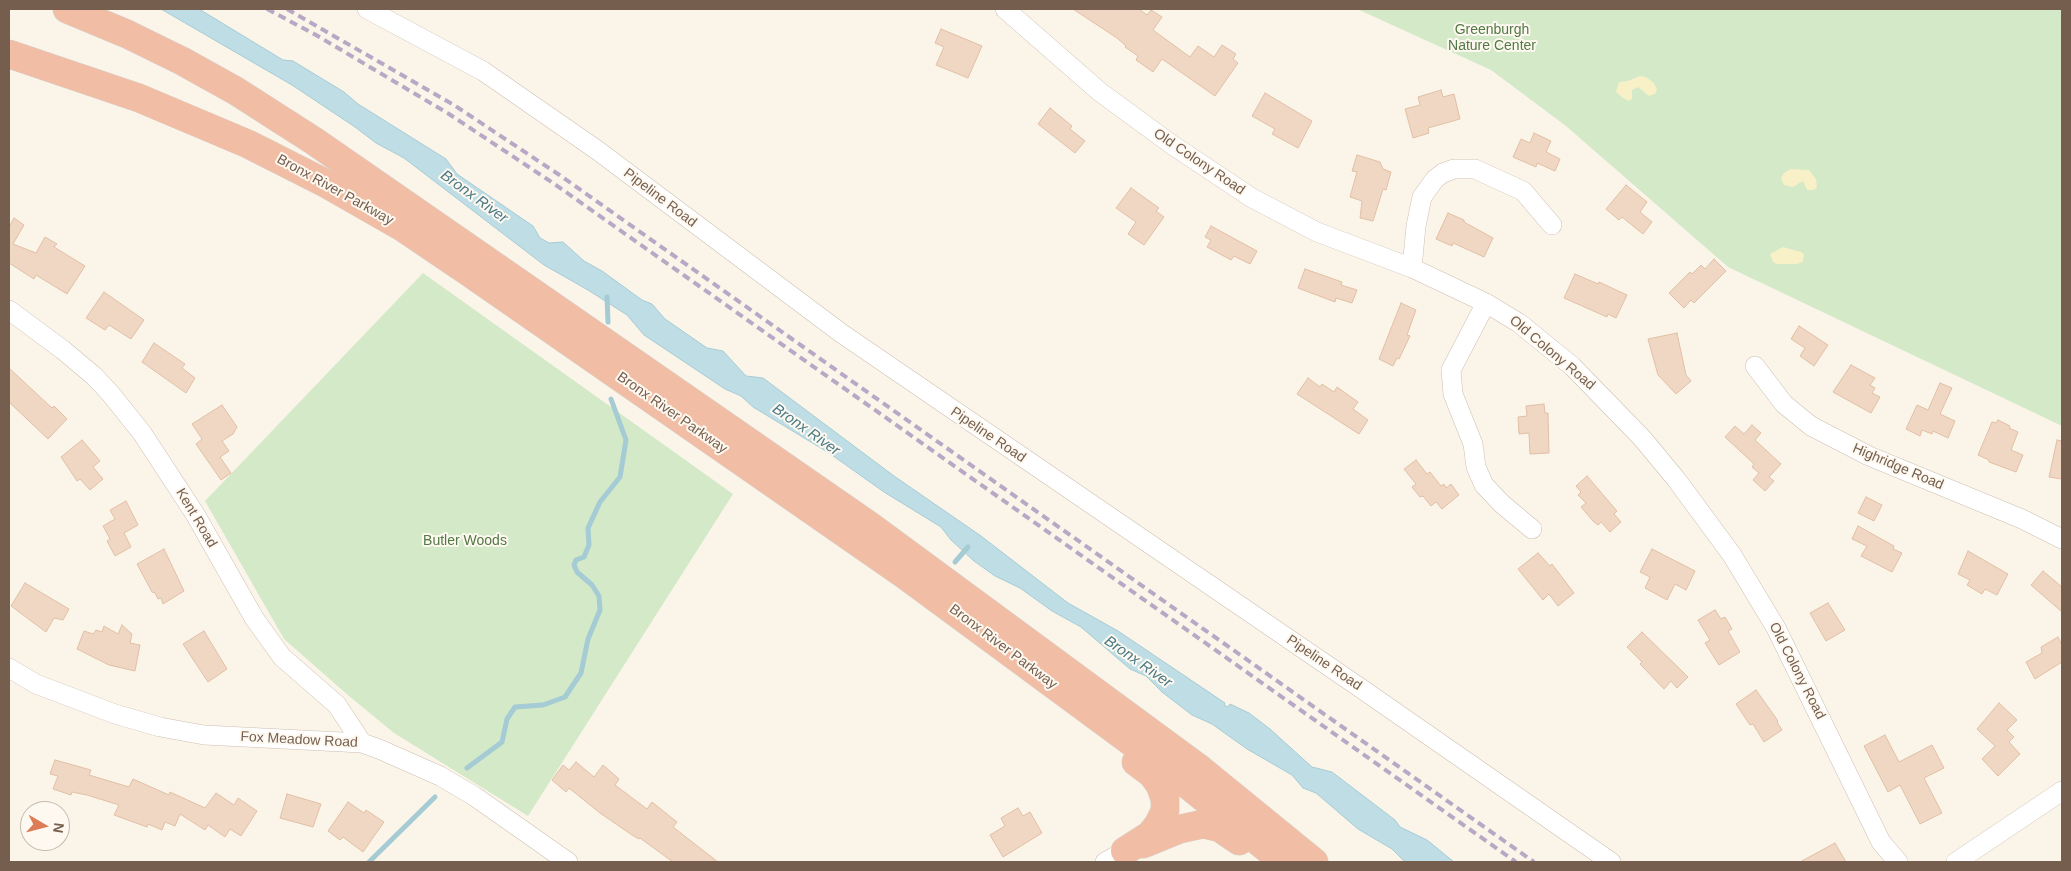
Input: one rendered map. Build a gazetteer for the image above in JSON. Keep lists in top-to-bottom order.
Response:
{
  "streets": {
    "highway": ["Bronx River Parkway"],
    "street": [
      "Old Colony Road",
      "Pipeline Road",
      "Highridge Road",
      "Kent Road",
      "Fox Meadow Road"
    ]
  },
  "crossings": [
    ["Kent Road", "Fox Meadow Road"]
  ],
  "water": ["Bronx River"],
  "parks": ["Greenburgh Nature Center", "Butler Woods"],
  "north": "right"
}
